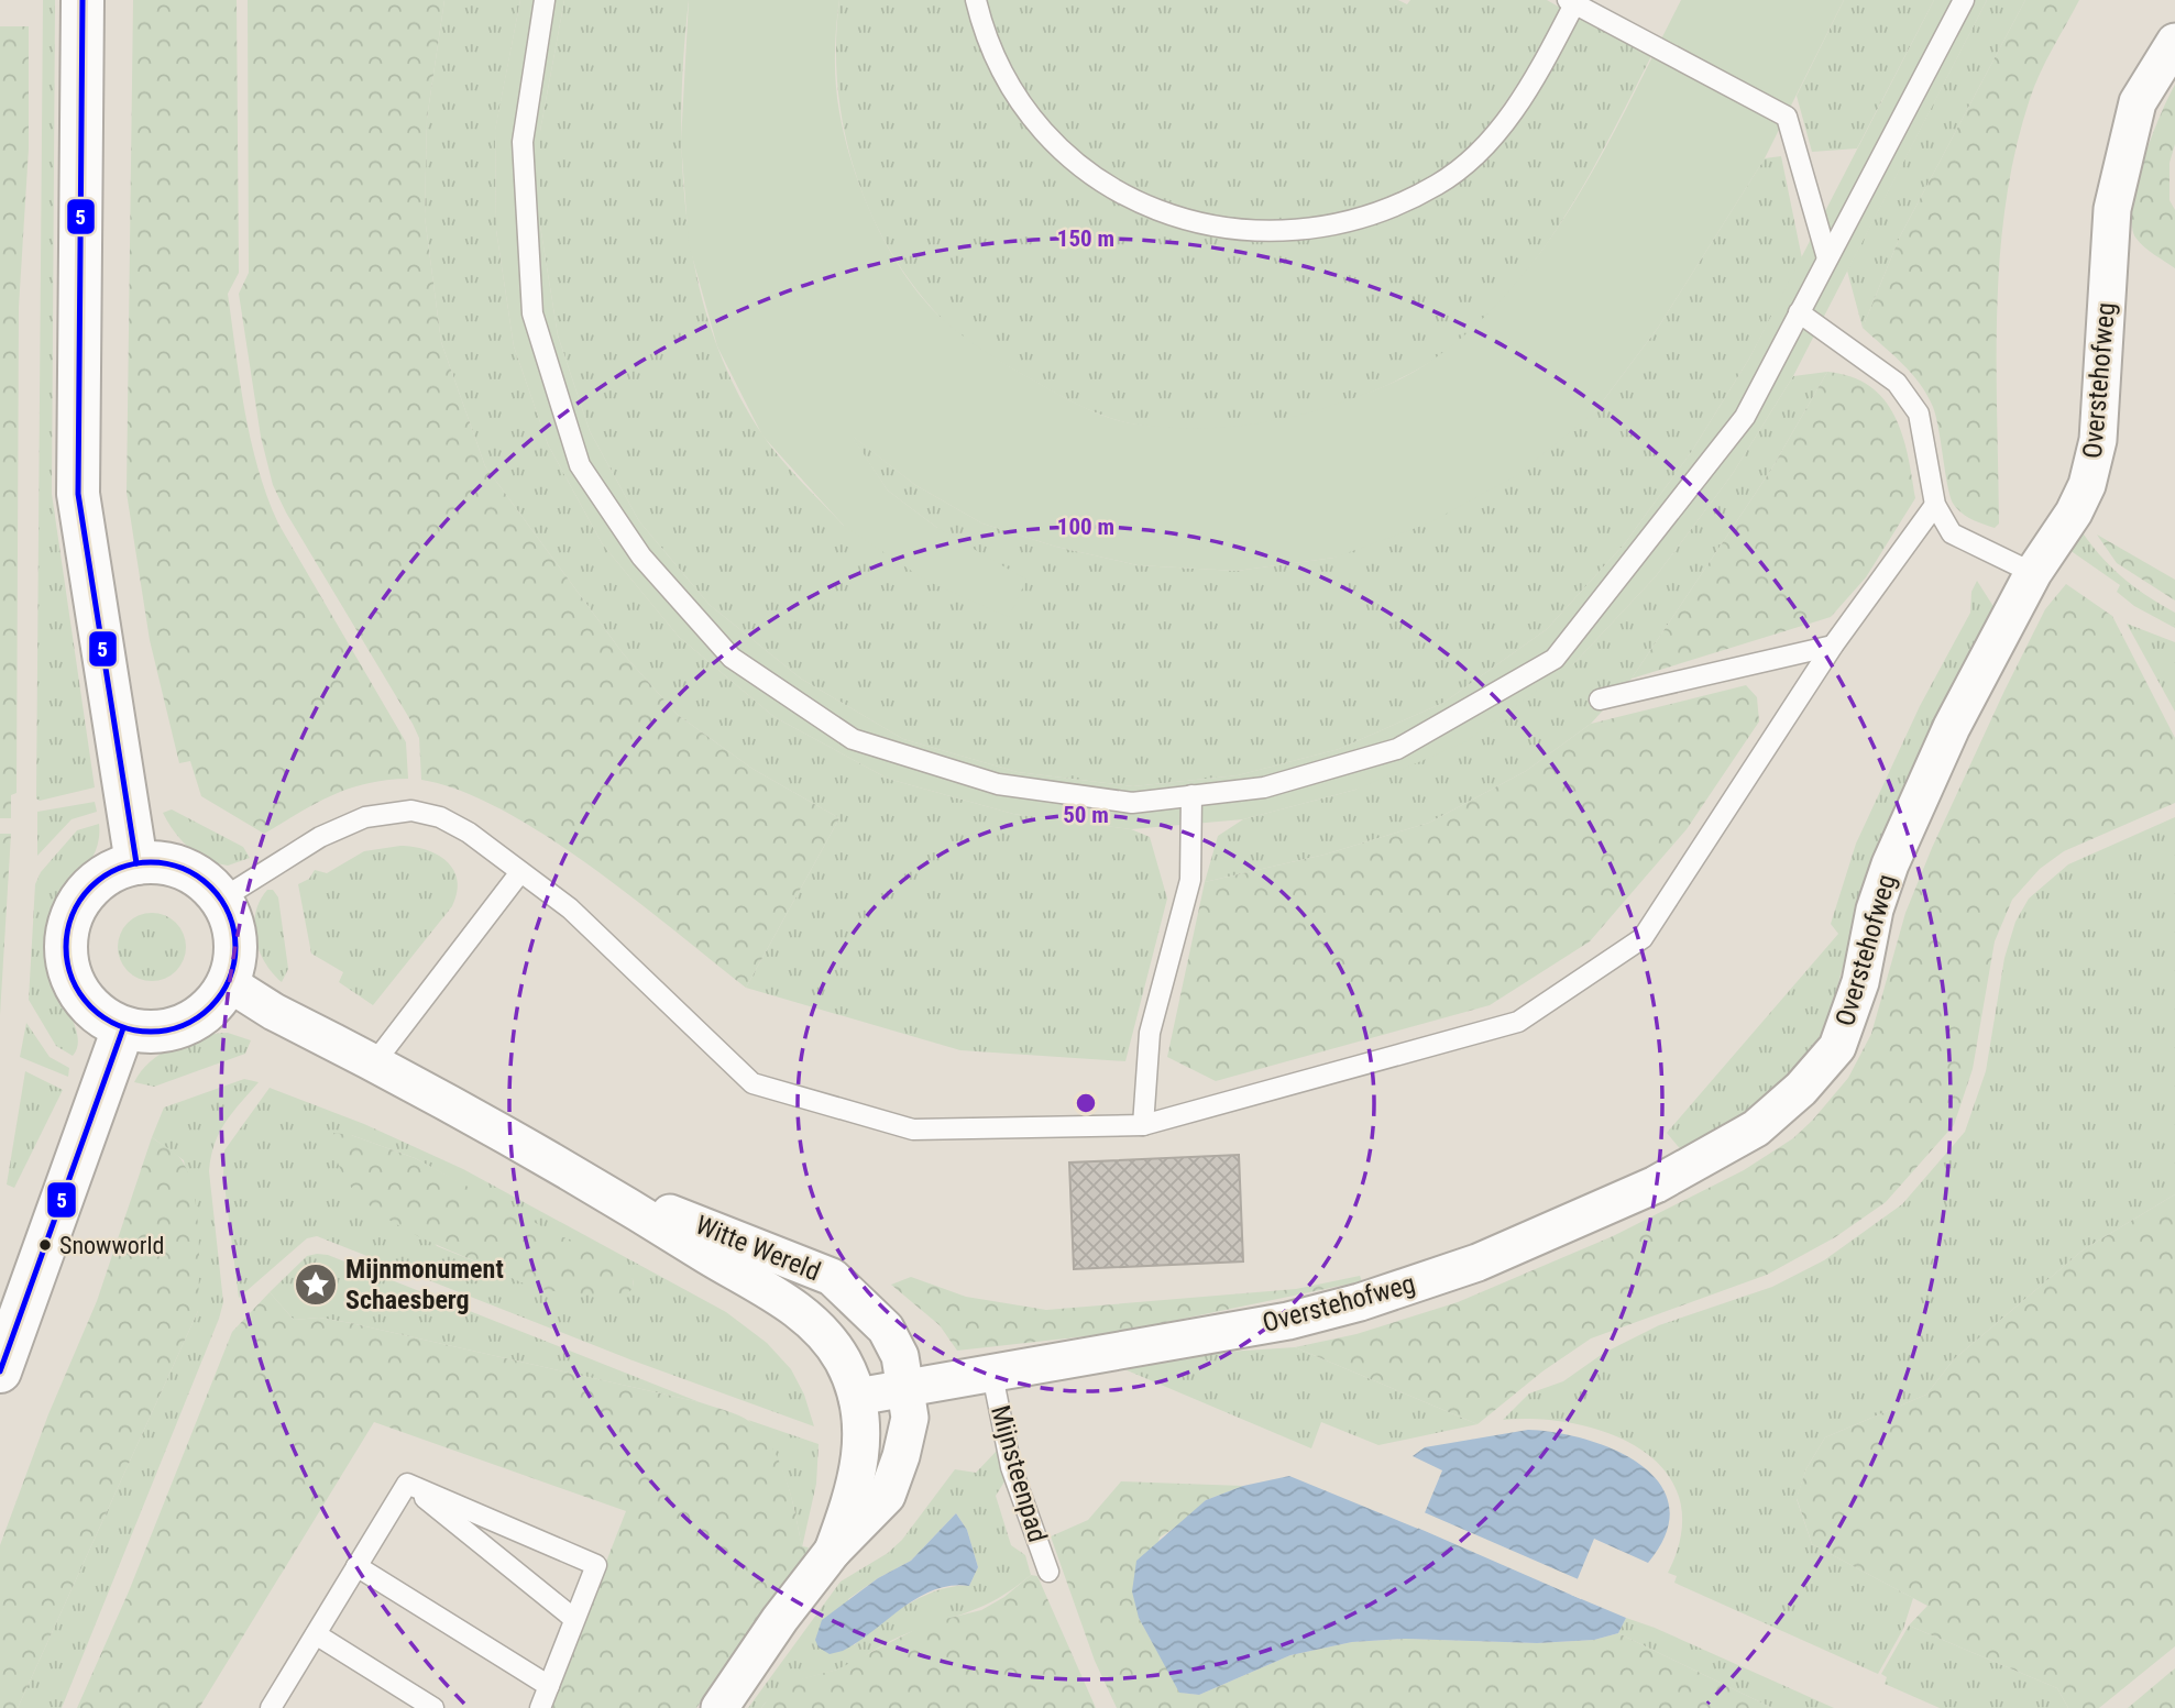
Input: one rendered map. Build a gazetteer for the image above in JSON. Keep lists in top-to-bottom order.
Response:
{
  "streets": {
    "street": ["Overstehofweg", "Witte Wereld"],
    "lane": ["Mijnsteenpad"]
  },
  "crossings": [
    ["Overstehofweg", "Witte Wereld"],
    ["Overstehofweg", "Mijnsteenpad"]
  ],
  "places": {
    "other": ["Snowworld"],
    "place": ["Mijnmonument Schaesberg"]
  },
  "lines": ["transit line 5"],
  "rings": ["150 m", "100 m", "50 m"]
}
